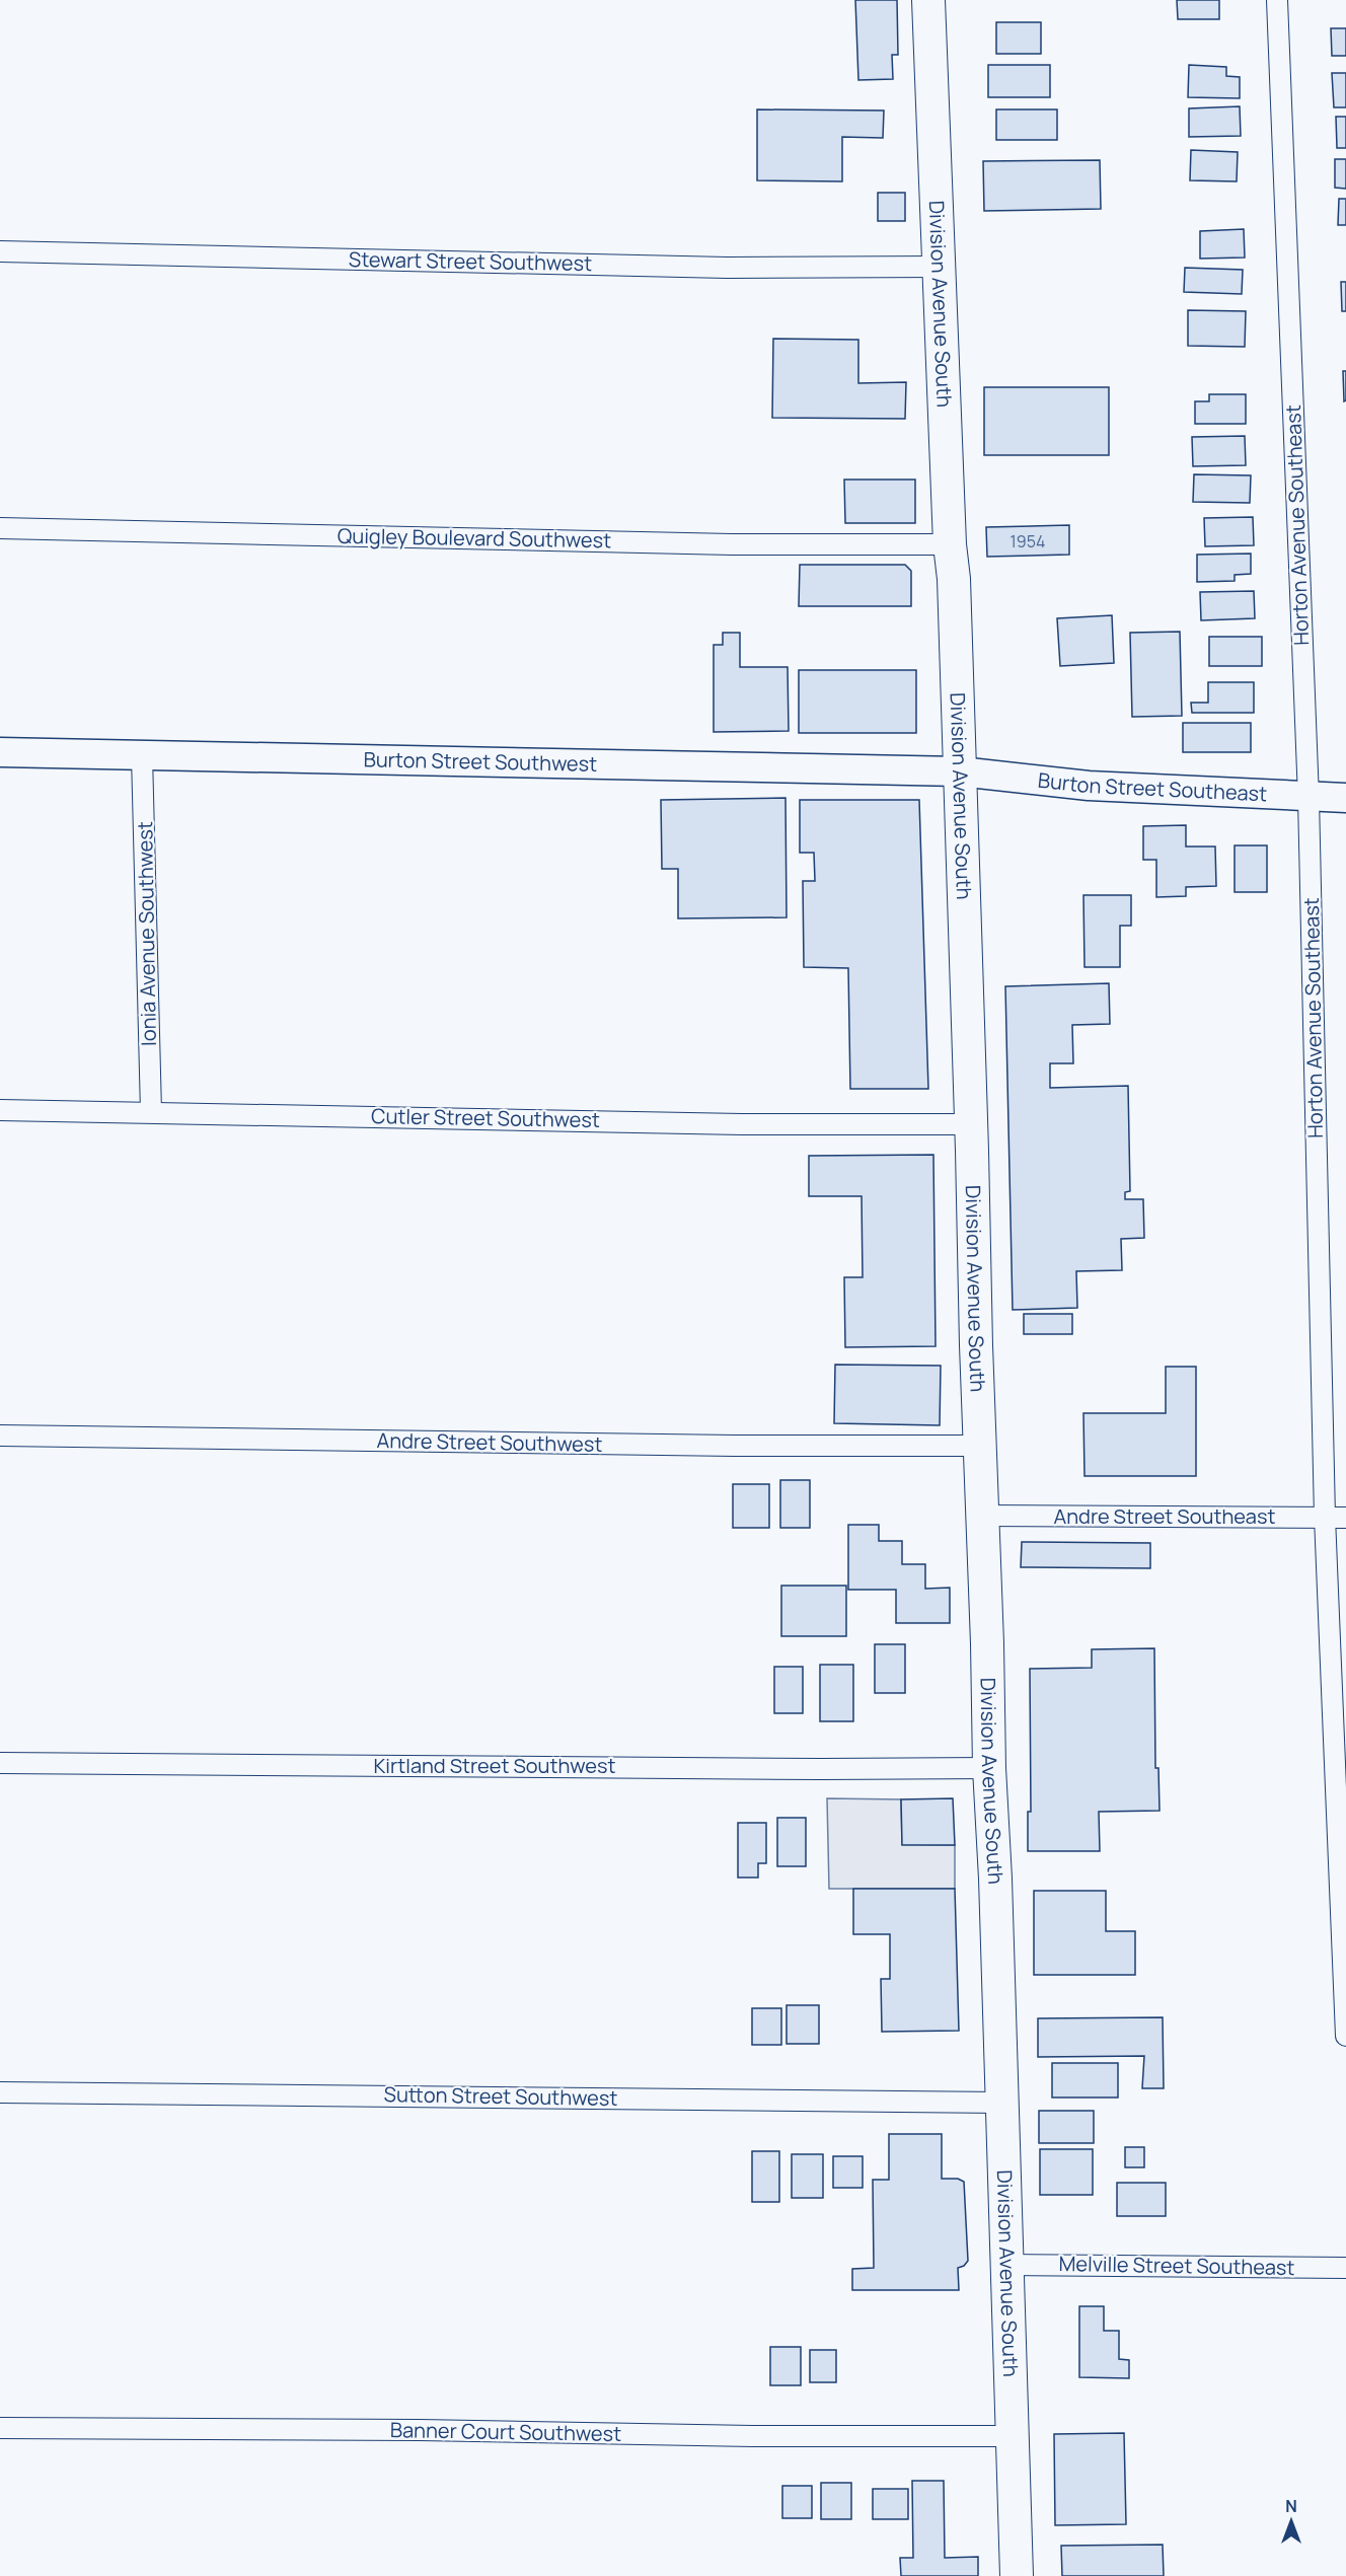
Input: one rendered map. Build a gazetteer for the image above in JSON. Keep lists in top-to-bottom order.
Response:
{
  "streets": {
    "main road": ["Division Avenue South", "Burton Street Southwest", "Burton Street Southeast"],
    "street": [
      "Stewart Street Southwest",
      "Horton Avenue Southeast",
      "Quigley Boulevard Southwest",
      "Ionia Avenue Southwest",
      "Cutler Street Southwest",
      "Andre Street Southwest",
      "Andre Street Southeast",
      "Kirtland Street Southwest",
      "Sutton Street Southwest",
      "Melville Street Southeast",
      "Banner Court Southwest"
    ]
  },
  "crossings": [
    ["Stewart Street Southwest", "Division Avenue South"],
    ["Division Avenue South", "Quigley Boulevard Southwest"],
    ["Division Avenue South", "Burton Street Southwest"],
    ["Division Avenue South", "Burton Street Southeast"],
    ["Division Avenue South", "Cutler Street Southwest"],
    ["Division Avenue South", "Andre Street Southwest"],
    ["Division Avenue South", "Andre Street Southeast"],
    ["Division Avenue South", "Kirtland Street Southwest"],
    ["Division Avenue South", "Sutton Street Southwest"],
    ["Division Avenue South", "Melville Street Southeast"],
    ["Division Avenue South", "Banner Court Southwest"],
    ["Horton Avenue Southeast", "Burton Street Southeast"],
    ["Horton Avenue Southeast", "Andre Street Southeast"],
    ["Burton Street Southwest", "Burton Street Southeast"],
    ["Burton Street Southwest", "Ionia Avenue Southwest"],
    ["Ionia Avenue Southwest", "Cutler Street Southwest"]
  ],
  "house_numbers": ["1954"],
  "north": "top"
}
